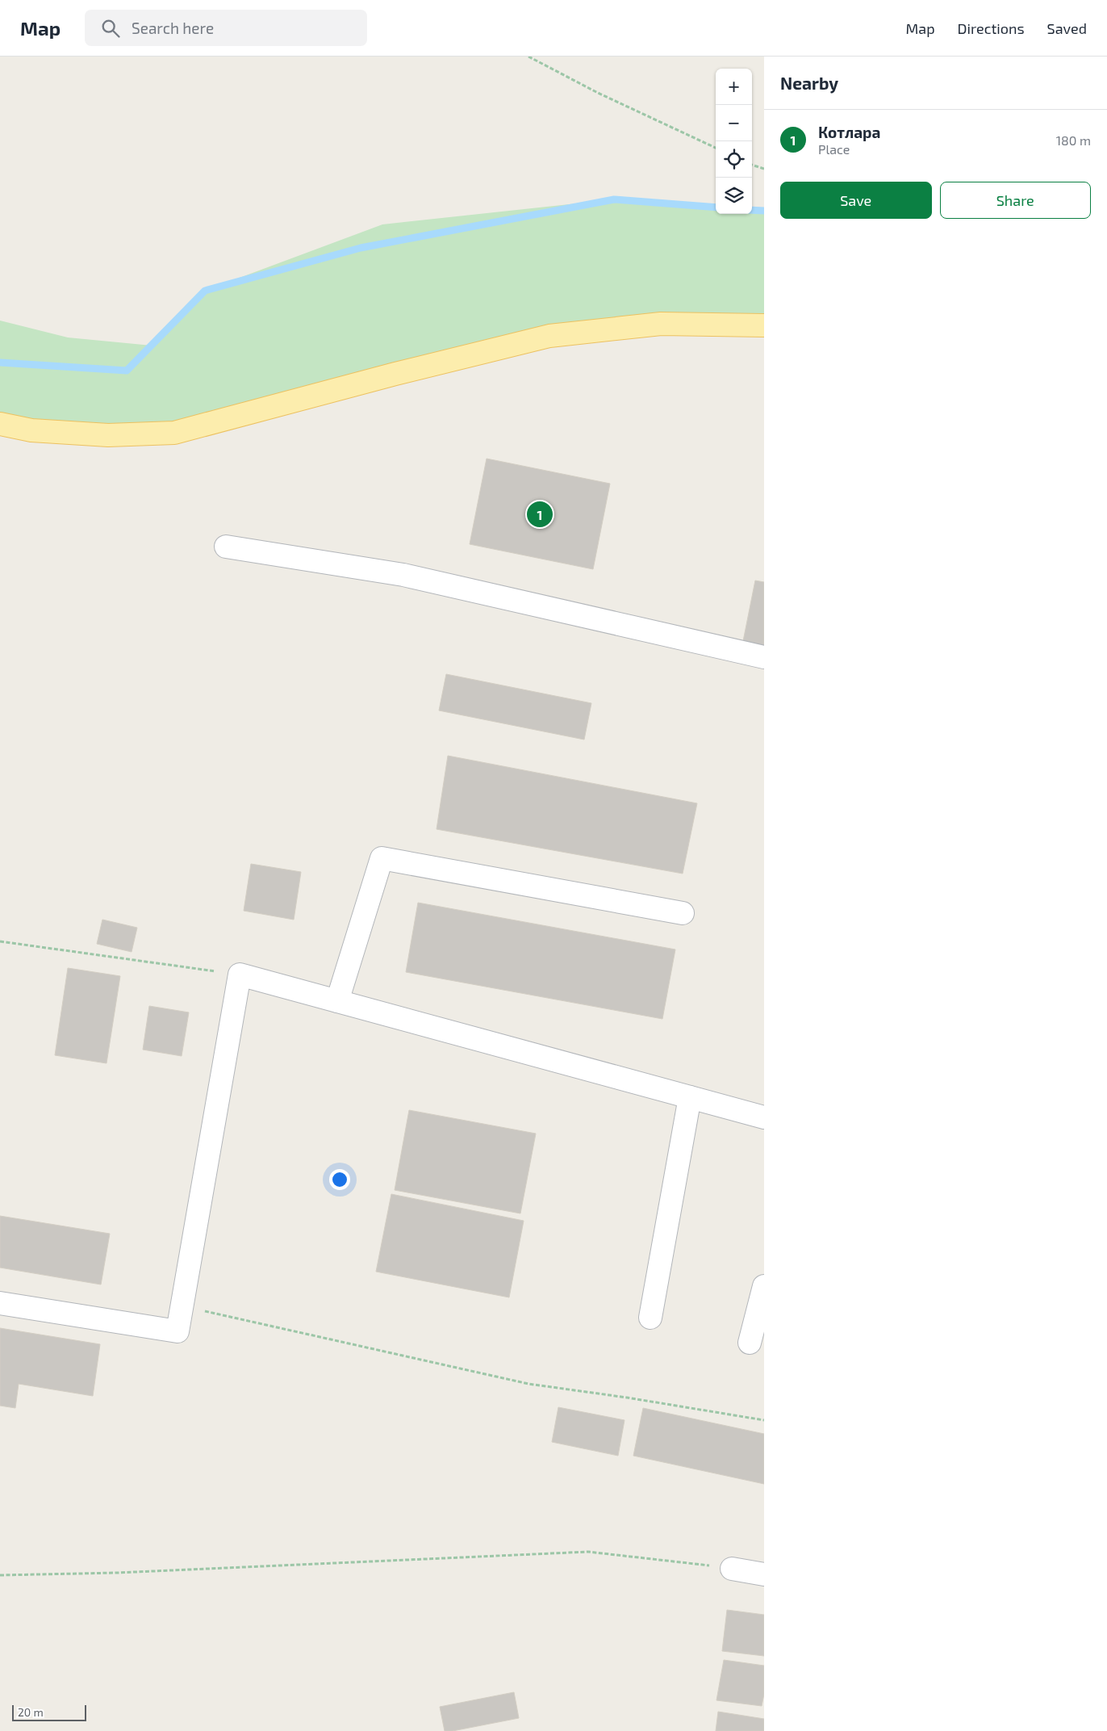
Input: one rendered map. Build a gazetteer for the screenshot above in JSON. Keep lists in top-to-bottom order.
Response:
{
  "scale_bar": "20 m",
  "page": {
    "header": "Map",
    "search": "Search here",
    "nav": ["Map", "Directions", "Saved"],
    "heading": "Nearby",
    "map_buttons": ["+", "−"],
    "list": [
      {
        "mark": "1",
        "name": "Котлара",
        "note": "Place",
        "value": "180 m"
      }
    ],
    "buttons": ["Save", "Share"],
    "pins": "1",
    "scale": "20 m"
  }
}
